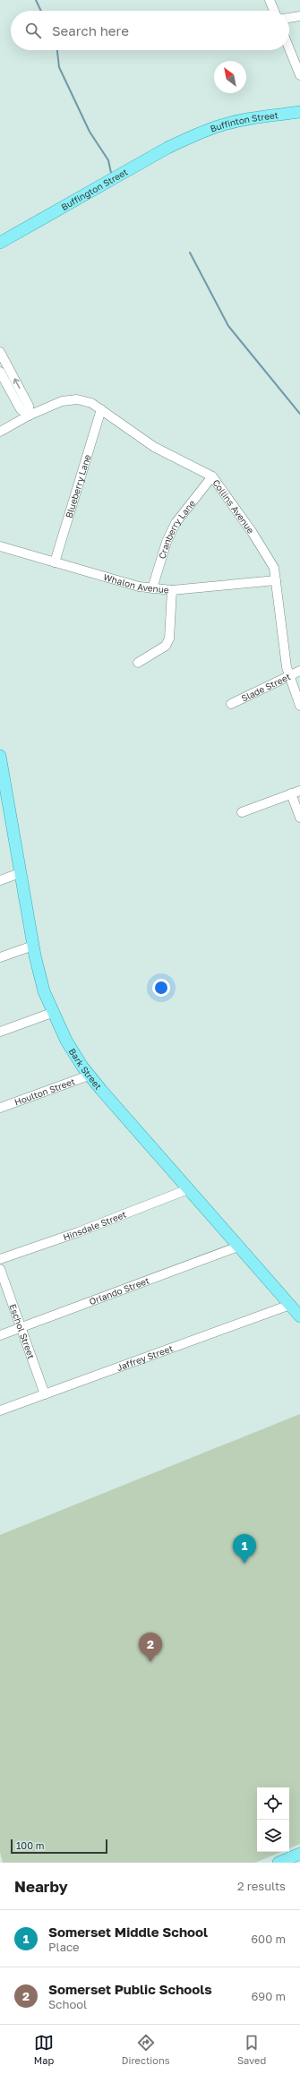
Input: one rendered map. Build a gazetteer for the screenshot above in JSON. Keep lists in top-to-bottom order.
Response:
{
  "streets": {
    "main road": ["Buffinton Street", "Buffington Street", "Bark Street"],
    "street": [
      "Blueberry Lane",
      "Collins Avenue",
      "Cranberry Lane",
      "Whalon Avenue",
      "Slade Street",
      "Houlton Street",
      "Hinsdale Street",
      "Orlando Street",
      "Eschol Street",
      "Jaffrey Street"
    ]
  },
  "crossings": [
    ["Buffinton Street", "Buffington Street"],
    ["Blueberry Lane", "Collins Avenue"],
    ["Blueberry Lane", "Whalon Avenue"],
    ["Collins Avenue", "Cranberry Lane"],
    ["Collins Avenue", "Whalon Avenue"],
    ["Collins Avenue", "Slade Street"],
    ["Cranberry Lane", "Whalon Avenue"],
    ["Bark Street", "Houlton Street"],
    ["Bark Street", "Hinsdale Street"],
    ["Bark Street", "Orlando Street"],
    ["Bark Street", "Jaffrey Street"],
    ["Orlando Street", "Eschol Street"],
    ["Eschol Street", "Jaffrey Street"]
  ],
  "scale_bar": "100 m",
  "north": "top left",
  "page": {
    "search": "Search here",
    "pins": ["1", "2"],
    "scale": "100 m",
    "heading": ["Nearby", "2 results"],
    "list": [
      {
        "mark": "1",
        "name": "Somerset Middle School",
        "note": "Place",
        "value": "600 m"
      },
      {
        "mark": "2",
        "name": "Somerset Public Schools",
        "note": "School",
        "value": "690 m"
      }
    ],
    "nav": ["Map", "Directions", "Saved"]
  }
}
